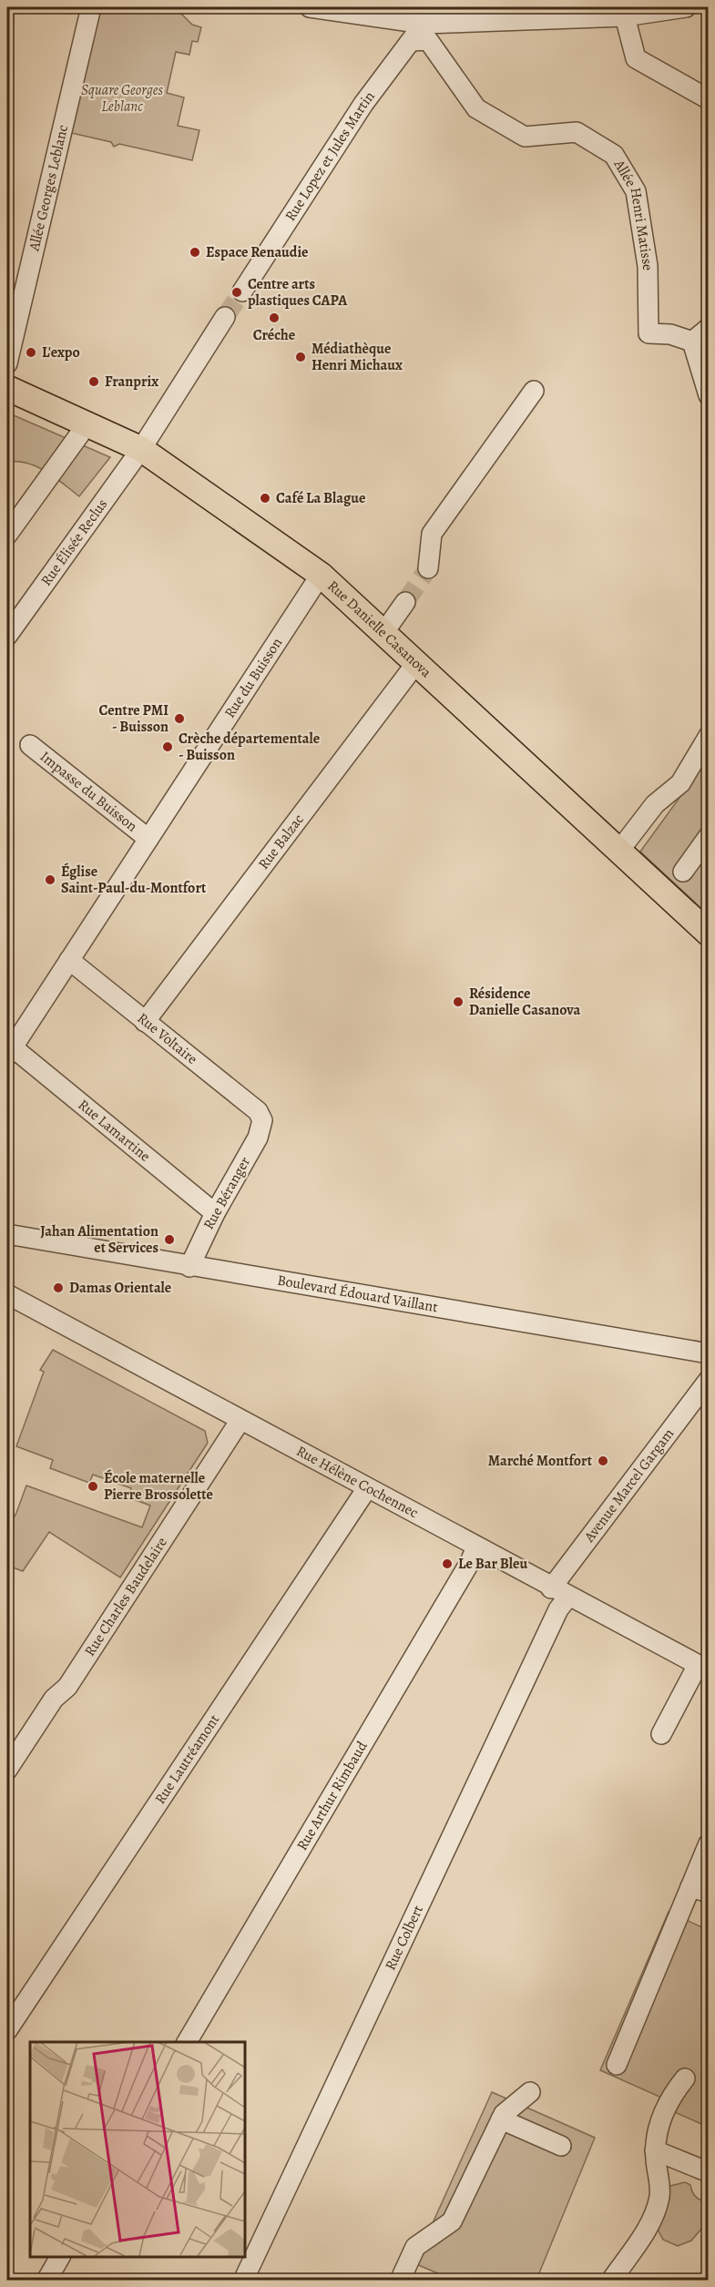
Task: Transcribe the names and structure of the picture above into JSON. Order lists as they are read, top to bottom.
{
  "streets": {
    "main road": ["Rue Danielle Casanova"],
    "street": [
      "Rue Lopez et Jules Martin",
      "Allée Georges Leblanc",
      "Allée Henri Matisse",
      "Rue Élisée Reclus",
      "Rue du Buisson",
      "Impasse du Buisson",
      "Rue Balzac",
      "Rue Voltaire",
      "Rue Lamartine",
      "Rue Béranger",
      "Boulevard Édouard Vaillant",
      "Rue Hélène Cochennec",
      "Avenue Marcel Gargam",
      "Rue Charles Baudelaire",
      "Rue Lautréamont",
      "Rue Arthur Rimbaud",
      "Rue Colbert"
    ]
  },
  "crossings": [
    ["Rue Lopez et Jules Martin", "Allée Henri Matisse"],
    ["Rue Élisée Reclus", "Rue Danielle Casanova"],
    ["Rue Danielle Casanova", "Rue du Buisson"],
    ["Rue Danielle Casanova", "Rue Balzac"],
    ["Rue du Buisson", "Impasse du Buisson"],
    ["Rue du Buisson", "Rue Voltaire"],
    ["Rue du Buisson", "Rue Lamartine"],
    ["Rue Balzac", "Rue Voltaire"],
    ["Rue Voltaire", "Rue Béranger"],
    ["Rue Lamartine", "Rue Béranger"],
    ["Rue Béranger", "Boulevard Édouard Vaillant"],
    ["Rue Hélène Cochennec", "Avenue Marcel Gargam"],
    ["Rue Hélène Cochennec", "Rue Charles Baudelaire"],
    ["Rue Hélène Cochennec", "Rue Lautréamont"],
    ["Rue Hélène Cochennec", "Rue Arthur Rimbaud"],
    ["Rue Hélène Cochennec", "Rue Colbert"],
    ["Avenue Marcel Gargam", "Rue Colbert"]
  ],
  "parks": ["Square Georges Leblanc"],
  "places": [
    "Espace Renaudie",
    "Centre arts plastiques CAPA",
    "Créche",
    "L'expo",
    "Médiathèque Henri Michaux",
    "Franprix",
    "Café La Blague",
    "Centre PMI - Buisson",
    "Crèche départementale - Buisson",
    "Église Saint-Paul-du-Montfort",
    "Résidence Danielle Casanova",
    "Jahan Alimentation et Services",
    "Damas Orientale",
    "Marché Montfort",
    "École maternelle Pierre Brossolette",
    "Le Bar Bleu"
  ]
}
